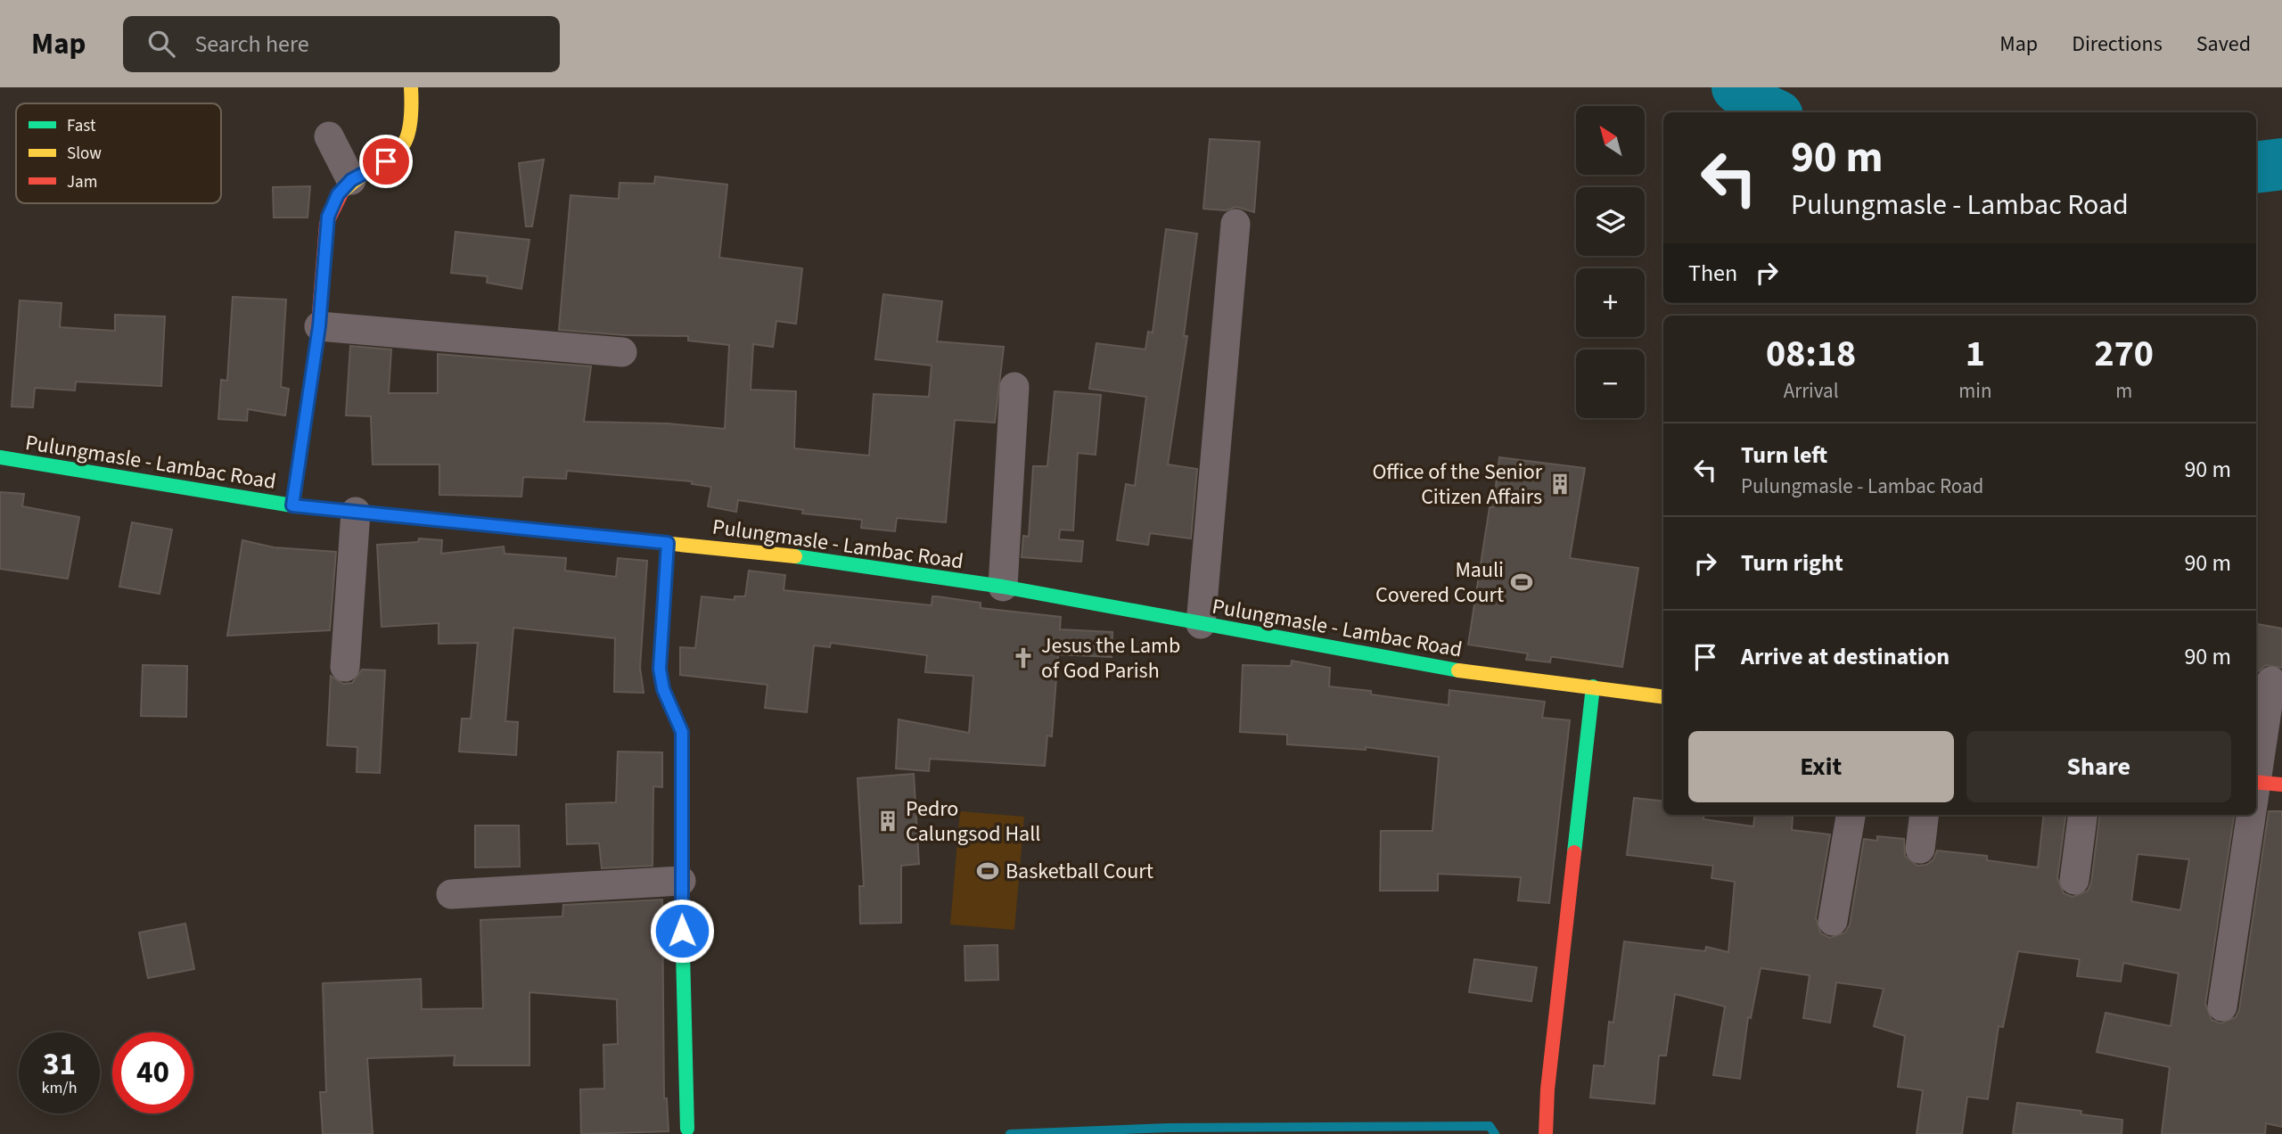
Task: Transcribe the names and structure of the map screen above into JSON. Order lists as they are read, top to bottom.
{
  "streets": {
    "street": ["Pulungmasle - Lambac Road"]
  },
  "places": {
    "building": ["Office of the Senior Citizen Affairs", "Pedro Calungsod Hall"],
    "sports": ["Mauli Covered Court", "Basketball Court"],
    "church": ["Jesus the Lamb of God Parish"]
  },
  "legend": ["Fast", "Slow", "Jam"],
  "north": "top left",
  "page": {
    "header": "Map",
    "search": "Search here",
    "nav": ["Map", "Directions", "Saved"],
    "map_buttons": ["+", "−"],
    "turn": ["90 m", "Pulungmasle - Lambac Road"],
    "then": "Then",
    "eta": [
      "08:18",
      "Arrival",
      "1",
      "min",
      "270",
      "m"
    ],
    "list": [
      {
        "name": "Turn left",
        "note": "Pulungmasle - Lambac Road",
        "value": "90 m"
      },
      {
        "name": "Turn right",
        "value": "90 m"
      },
      {
        "name": "Arrive at destination",
        "value": "90 m"
      }
    ],
    "buttons": ["Exit", "Share"],
    "speed": "31 km/h",
    "limit": "40"
  }
}
